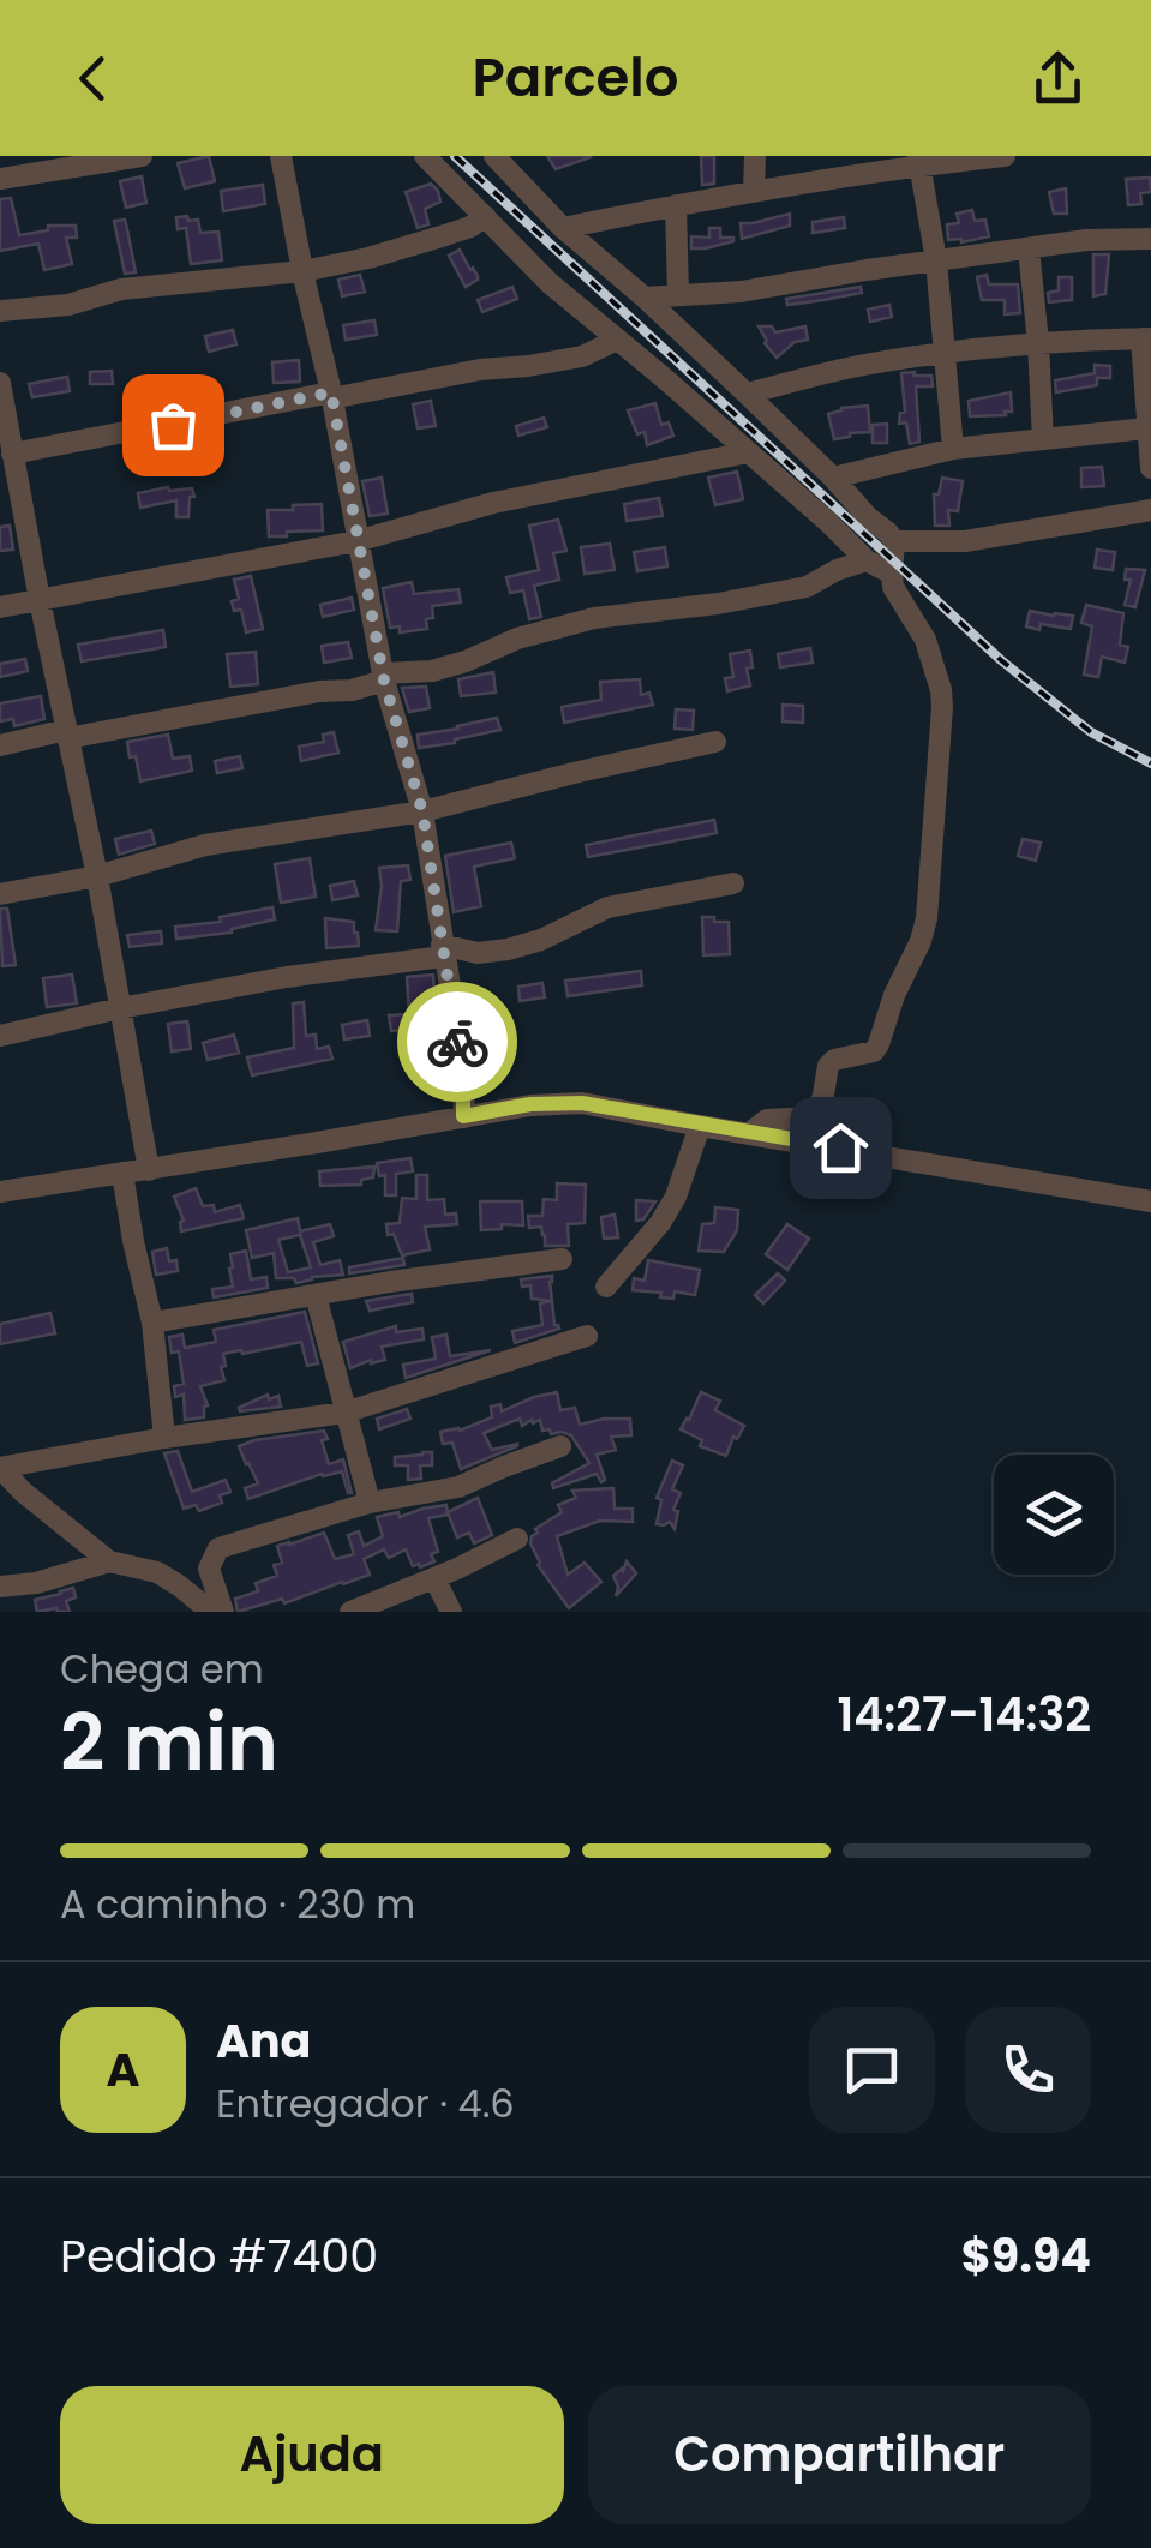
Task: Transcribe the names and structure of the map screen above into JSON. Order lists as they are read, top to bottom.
{
  "page": {
    "header": "Parcelo",
    "heading": ["2 min", "Chega em", "14:27–14:32"],
    "panel": [
      "Ana",
      "Entregador · 4.6",
      "Pedido #7400",
      "$9.94"
    ],
    "bar": "A caminho · 230 m",
    "round": "A",
    "buttons": ["Ajuda", "Compartilhar"]
  }
}
